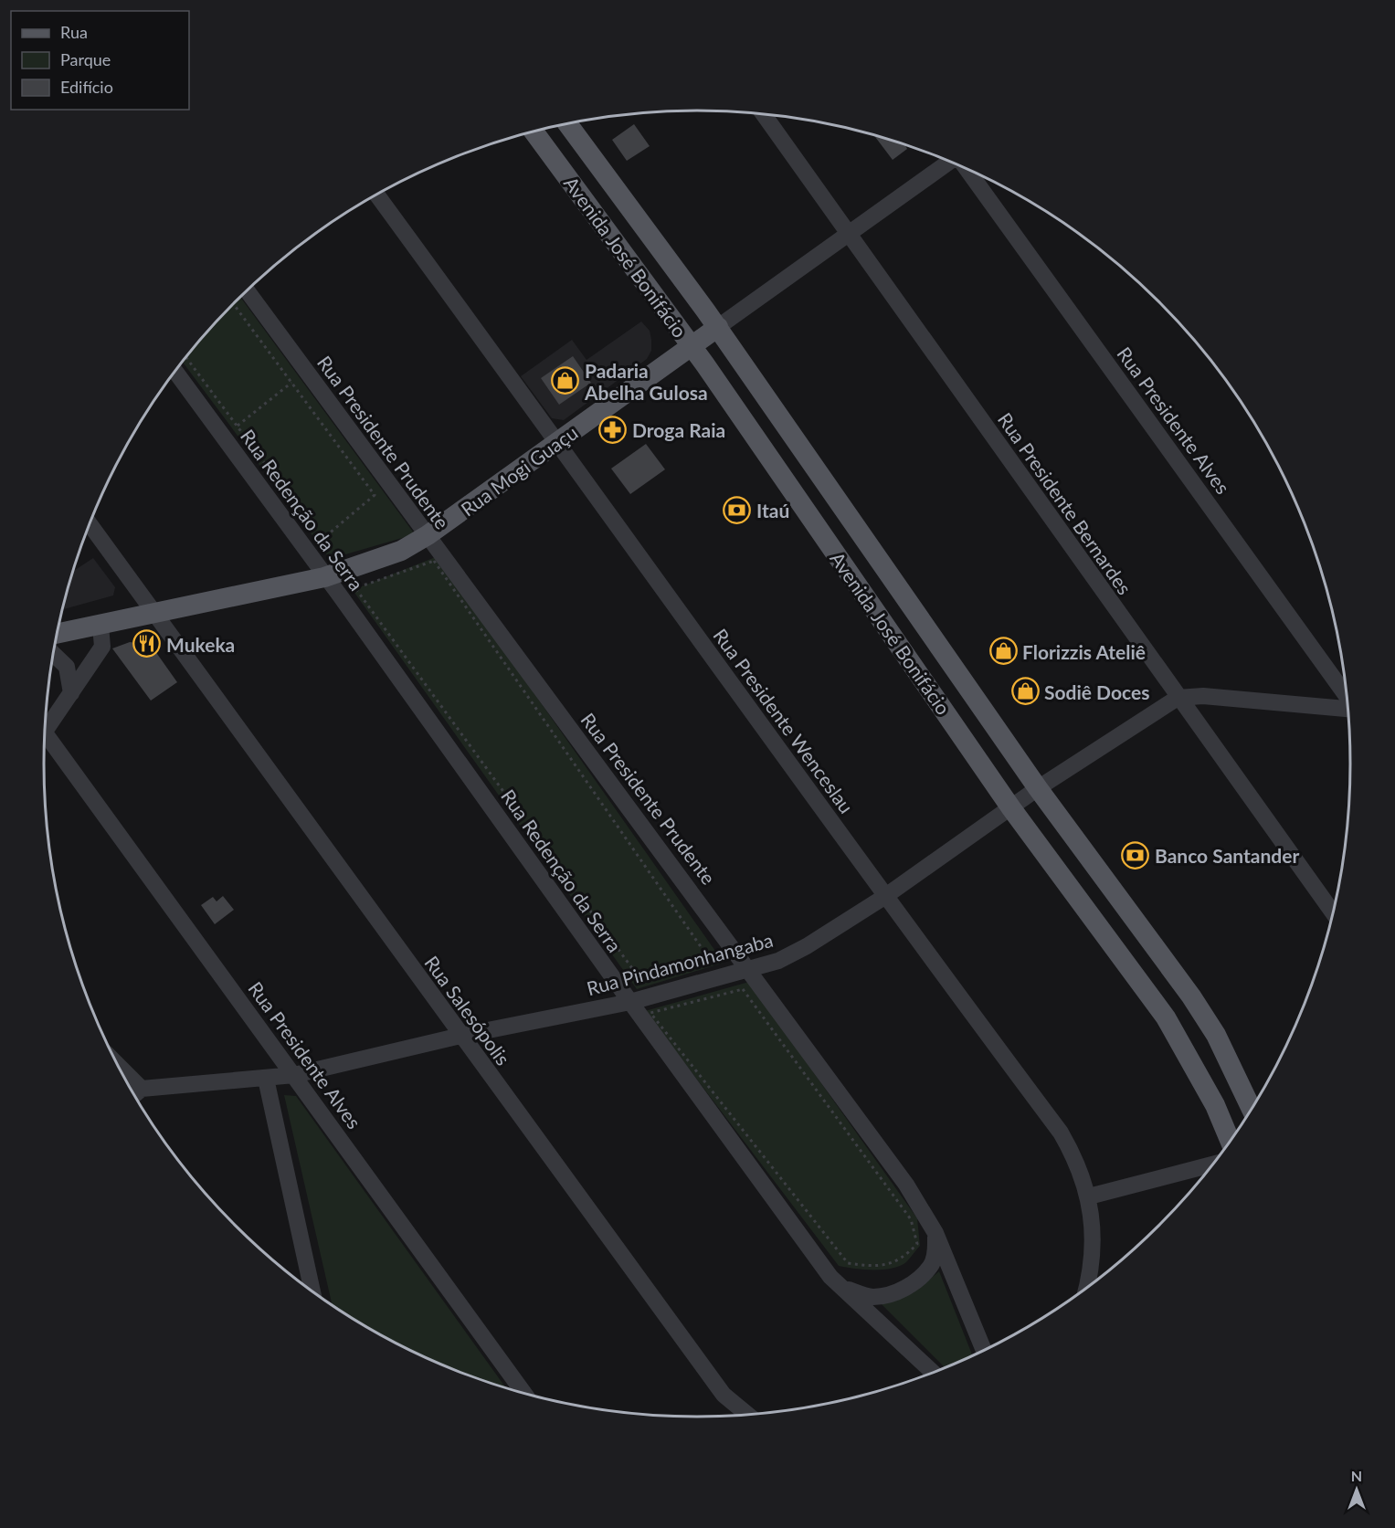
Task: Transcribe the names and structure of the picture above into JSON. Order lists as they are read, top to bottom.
{
  "streets": {
    "main road": ["Avenida José Bonifácio", "Rua Mogi Guaçu"],
    "street": [
      "Rua Presidente Alves",
      "Rua Presidente Prudente",
      "Rua Presidente Bernardes",
      "Rua Redenção da Serra",
      "Rua Presidente Wenceslau",
      "Rua Pindamonhangaba",
      "Rua Salesópolis"
    ]
  },
  "crossings": [
    ["Avenida José Bonifácio", "Rua Mogi Guaçu"],
    ["Avenida José Bonifácio", "Rua Pindamonhangaba"],
    ["Rua Presidente Alves", "Rua Pindamonhangaba"],
    ["Rua Presidente Prudente", "Rua Mogi Guaçu"],
    ["Rua Presidente Prudente", "Rua Pindamonhangaba"],
    ["Rua Mogi Guaçu", "Rua Presidente Bernardes"],
    ["Rua Mogi Guaçu", "Rua Redenção da Serra"],
    ["Rua Mogi Guaçu", "Rua Presidente Wenceslau"],
    ["Rua Mogi Guaçu", "Rua Salesópolis"],
    ["Rua Presidente Bernardes", "Rua Pindamonhangaba"],
    ["Rua Redenção da Serra", "Rua Pindamonhangaba"],
    ["Rua Presidente Wenceslau", "Rua Pindamonhangaba"],
    ["Rua Pindamonhangaba", "Rua Salesópolis"]
  ],
  "places": {
    "shop": ["Padaria Abelha Gulosa", "Florizzis Ateliê", "Sodiê Doces"],
    "pharmacy": ["Droga Raia"],
    "bank": ["Itaú", "Banco Santander"],
    "restaurant": ["Mukeka"]
  },
  "legend": ["Rua", "Parque", "Edifício"],
  "north": "top"
}
